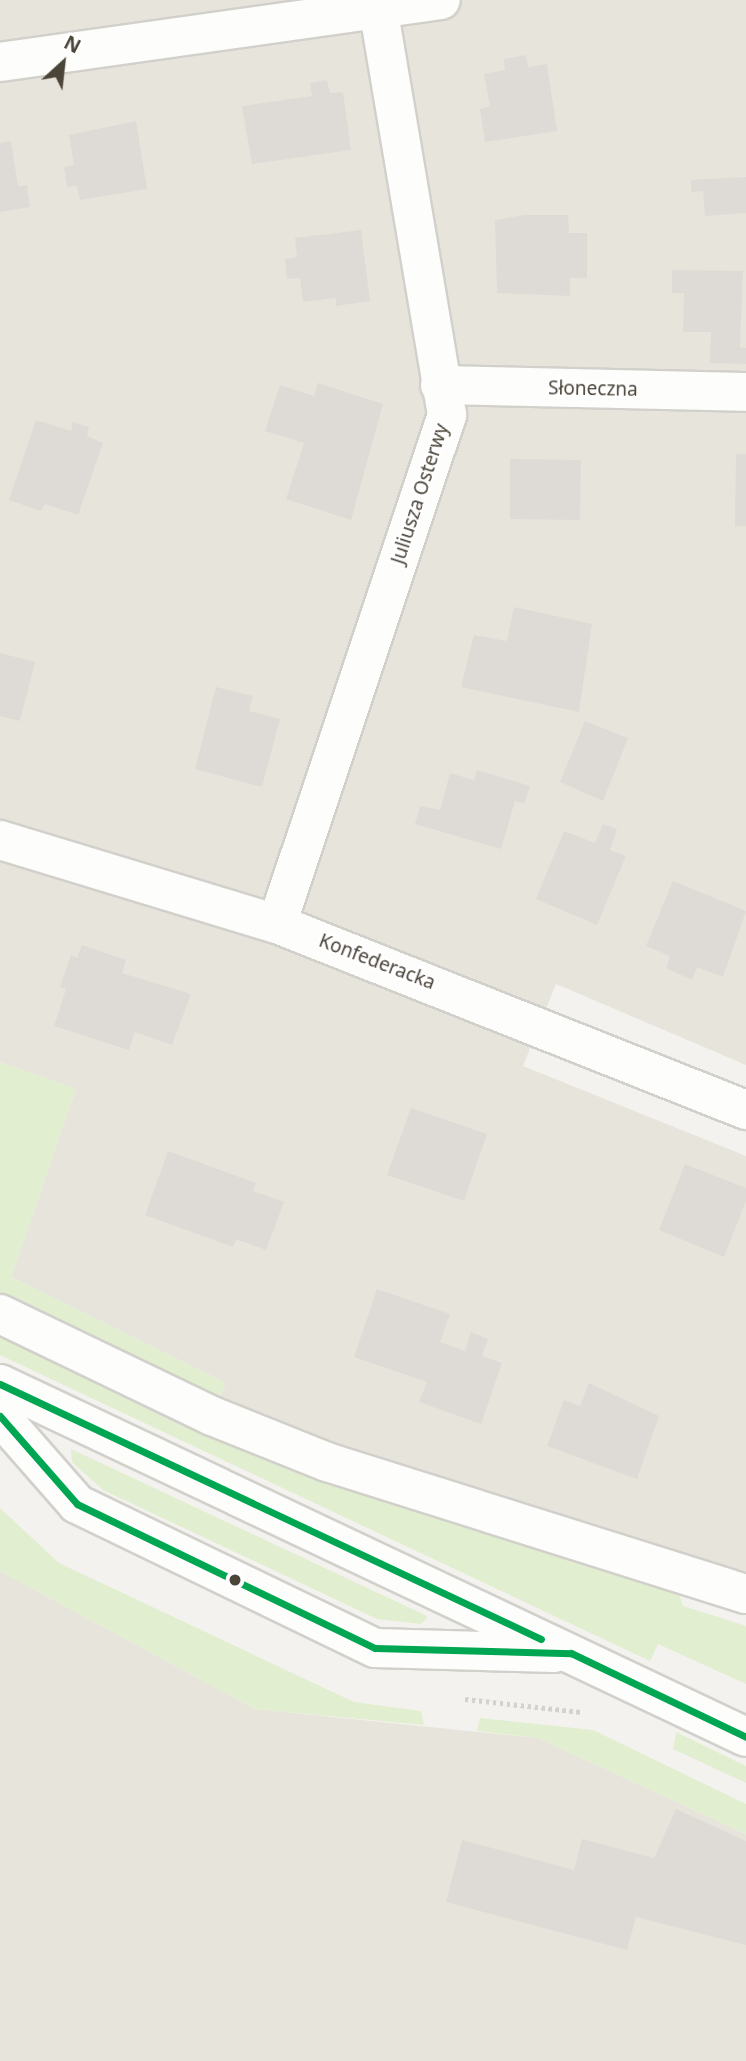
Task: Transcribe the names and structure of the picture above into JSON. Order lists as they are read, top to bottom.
{
  "streets": {
    "street": ["Słoneczna", "Juliusza Osterwy", "Konfederacka"]
  },
  "crossings": [
    ["Słoneczna", "Juliusza Osterwy"],
    ["Juliusza Osterwy", "Konfederacka"]
  ],
  "north": "top right"
}
